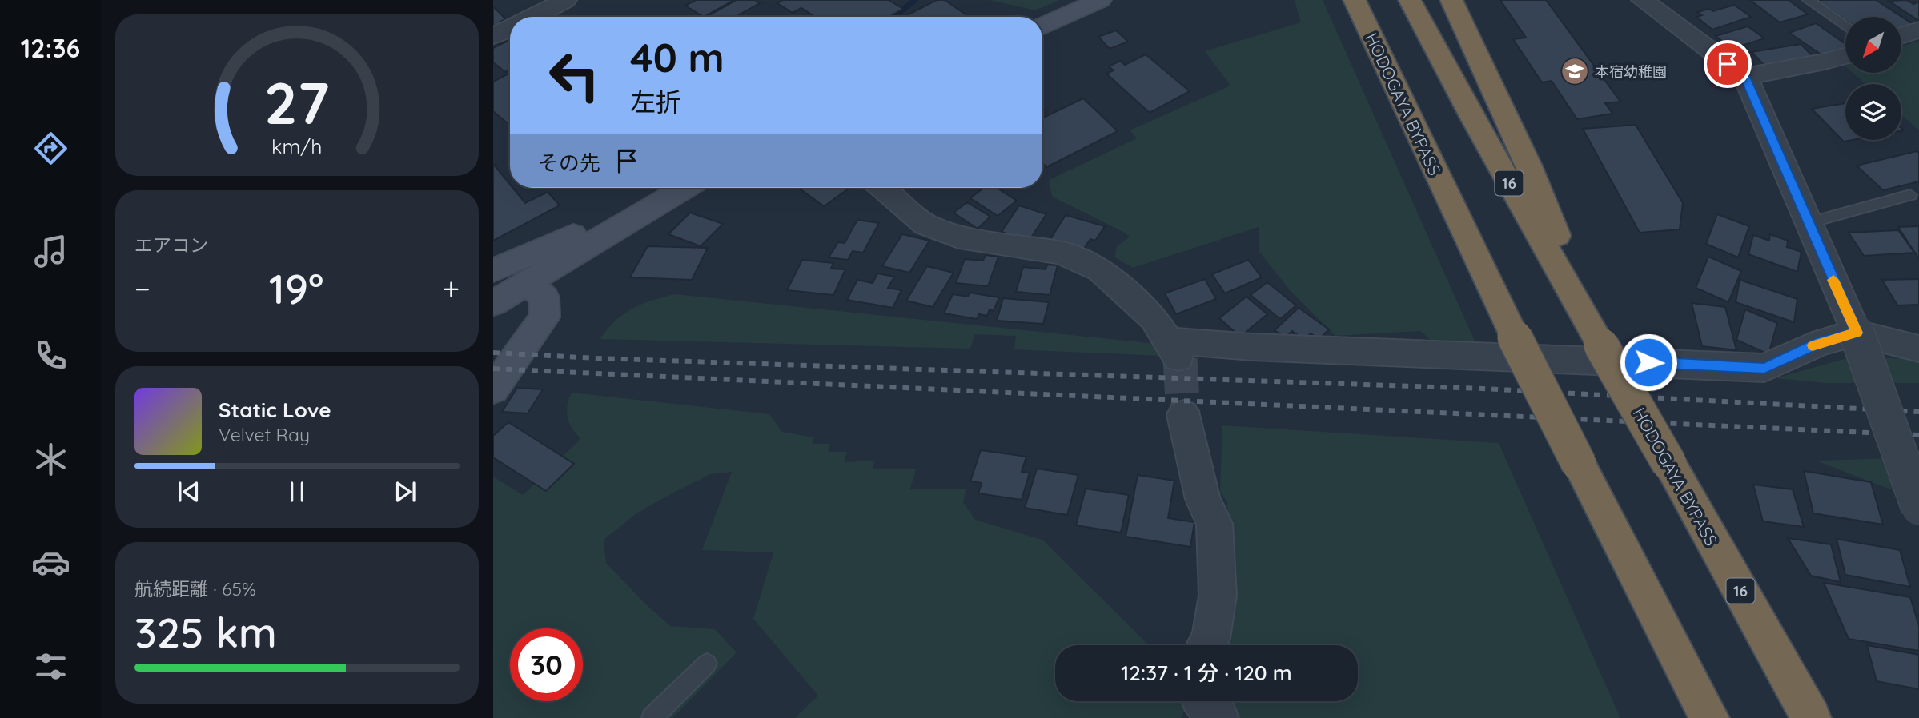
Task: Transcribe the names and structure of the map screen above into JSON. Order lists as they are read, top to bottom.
{
  "streets": {
    "highway": ["HODOGAYA BYPASS", "16"]
  },
  "places": {
    "school or university": ["本宿幼稚園"]
  },
  "north": "bottom left",
  "page": {
    "tabs": "12:36",
    "turn": ["40 m", "左折"],
    "then": "その先",
    "tile": [
      "エアコン",
      ["航続距離 · 65%", "325 km"]
    ],
    "heat": ["−", "19°", "+"],
    "song": ["Static Love", "Velvet Ray"],
    "limit": "30",
    "trip": "12:37 · 1 分 · 120 m",
    "gauge": ["27", "km/h"]
  }
}
